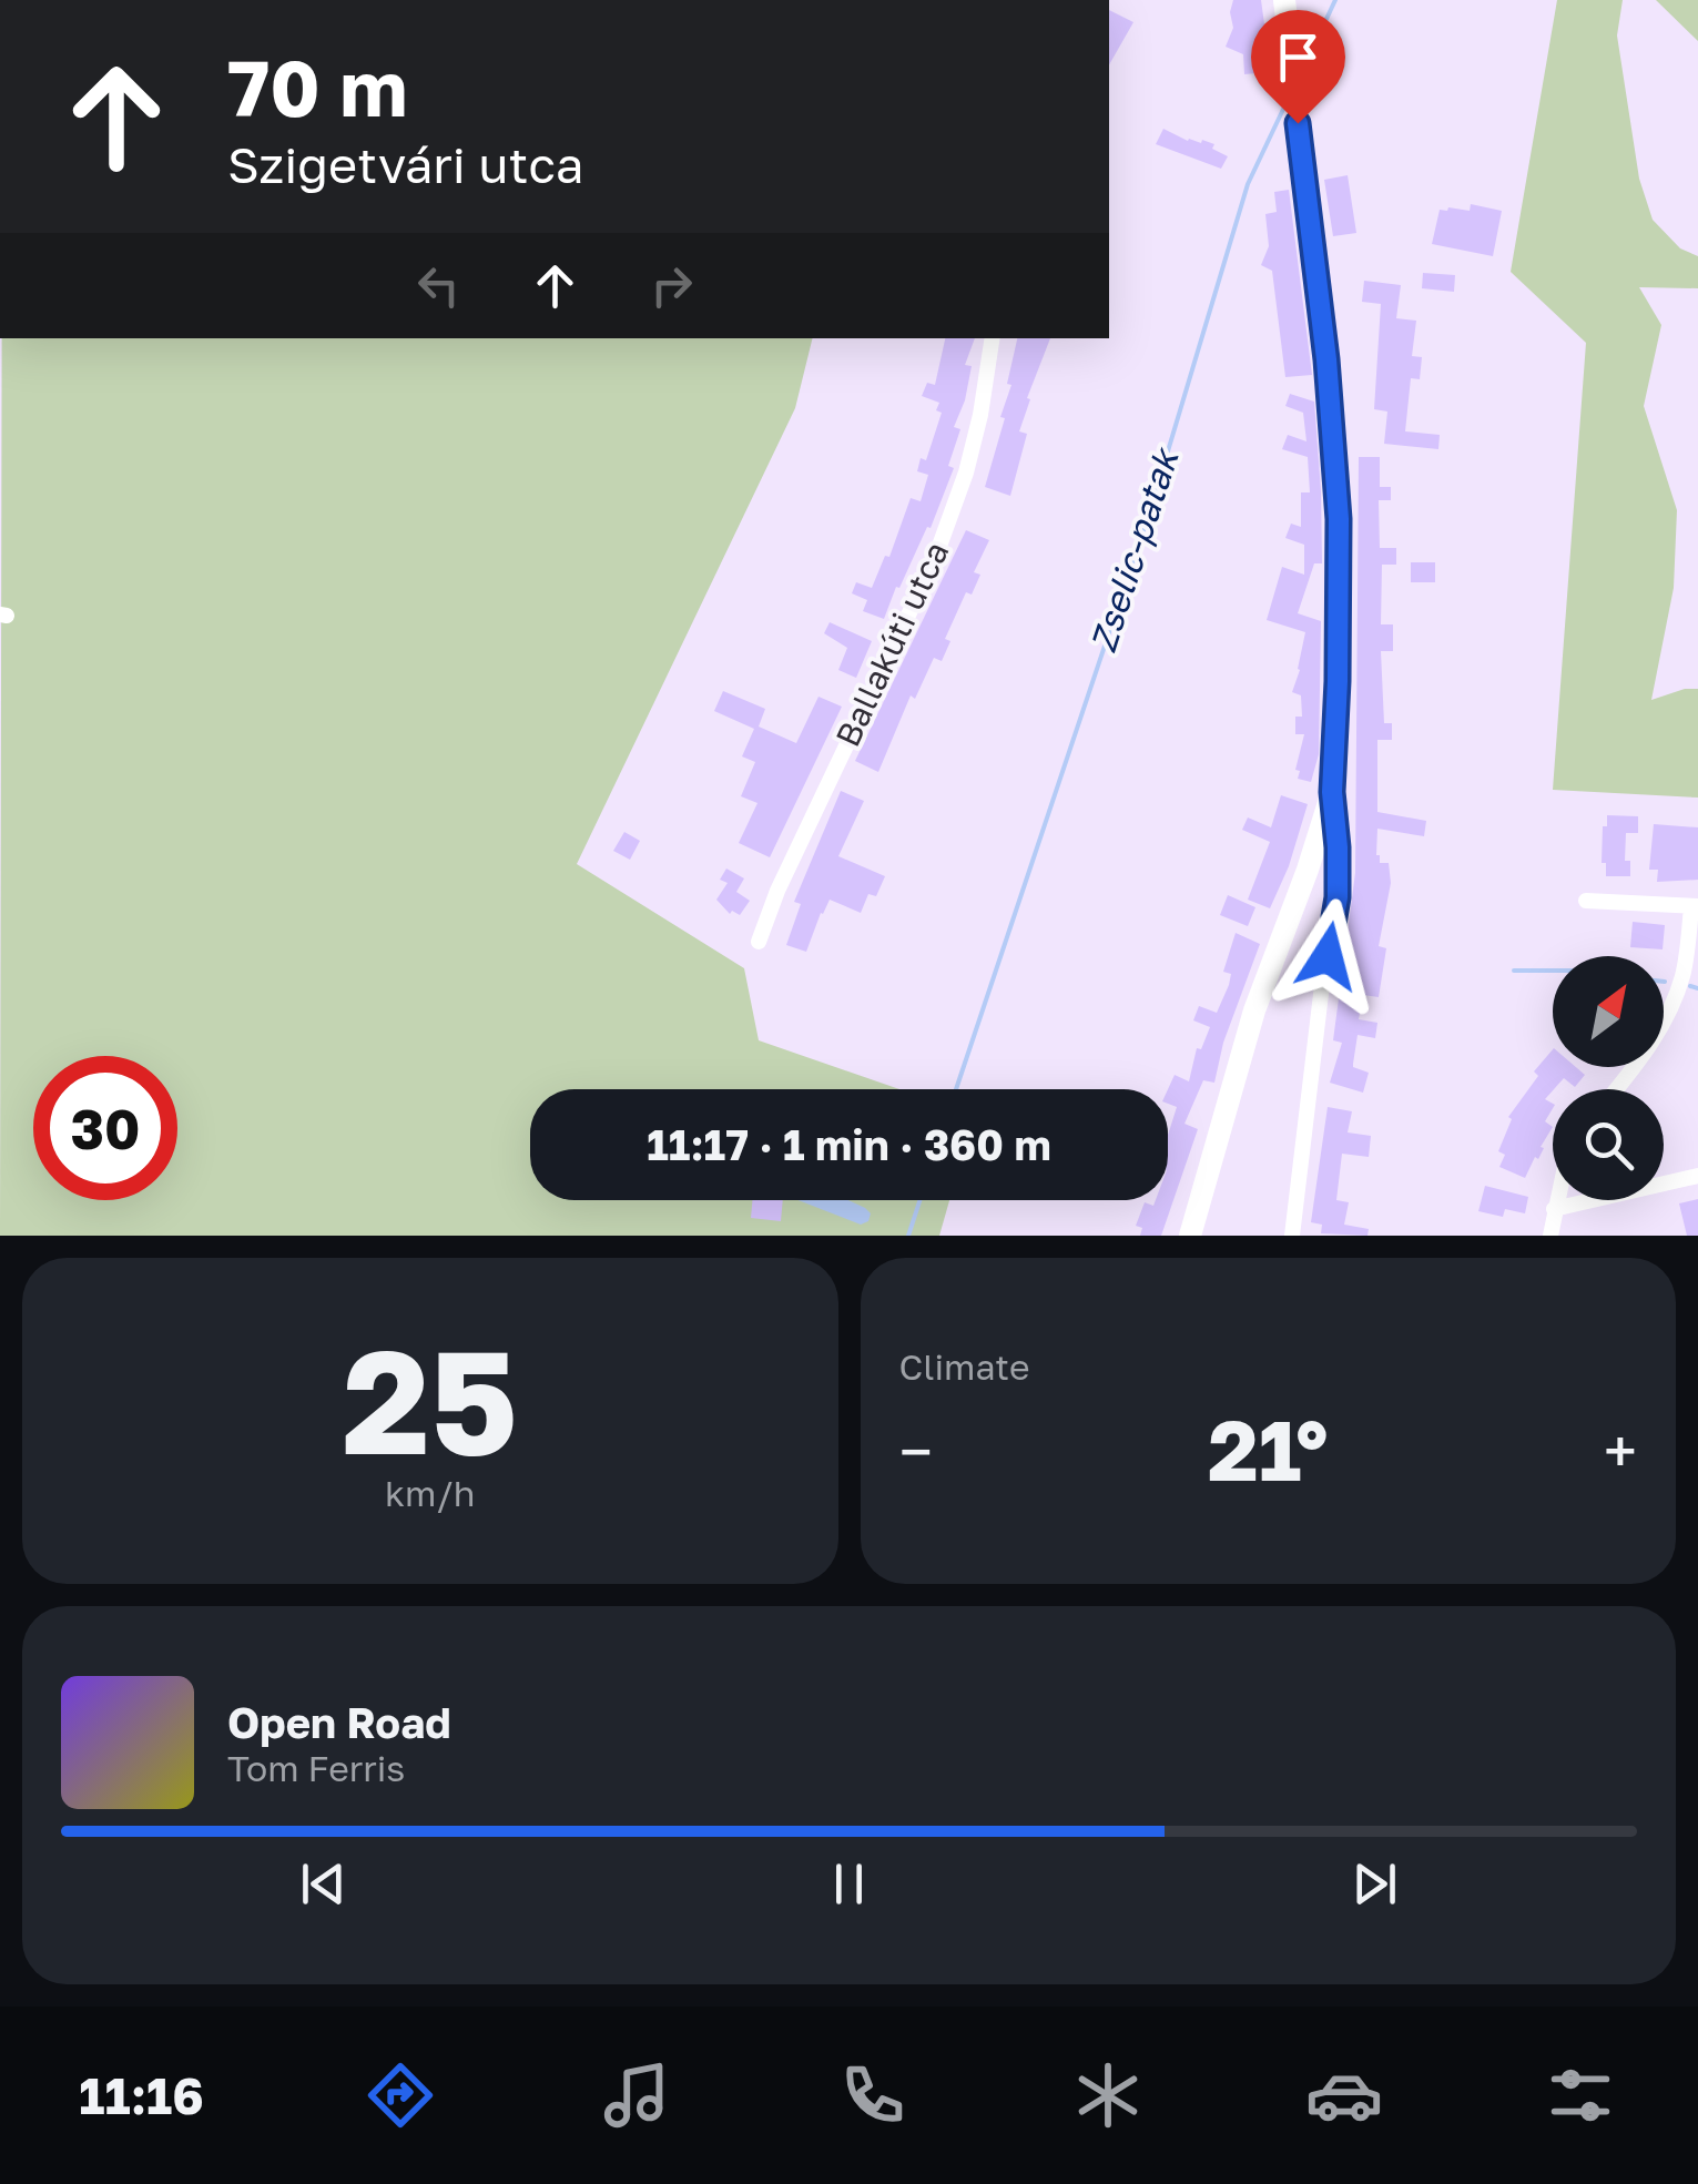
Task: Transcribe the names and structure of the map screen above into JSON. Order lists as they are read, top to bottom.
{
  "streets": {
    "street": ["Ballakúti utca"]
  },
  "water": ["Zselic-patak"],
  "north": "top right",
  "page": {
    "turn": ["70 m", "Szigetvári utca"],
    "limit": "30",
    "trip": "11:17 · 1 min · 360 m",
    "tile": [
      ["25", "km/h"],
      "Climate"
    ],
    "heat": ["−", "21°", "+"],
    "song": ["Open Road", "Tom Ferris"],
    "tabs": "11:16"
  }
}
